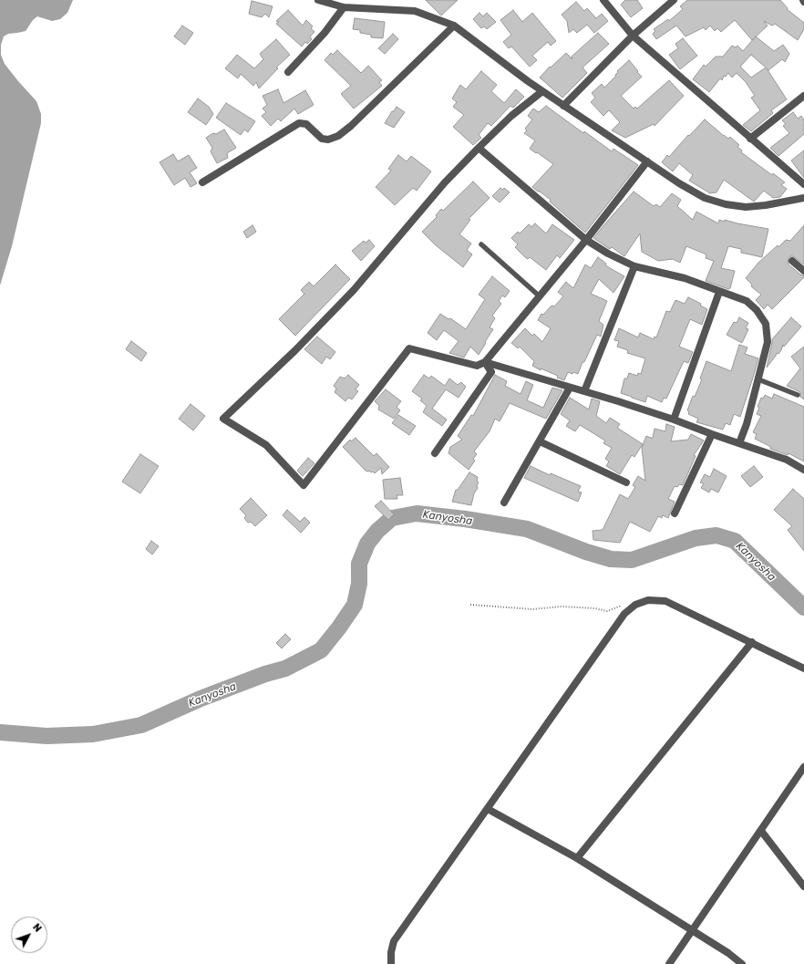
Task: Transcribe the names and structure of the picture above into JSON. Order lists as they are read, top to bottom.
{
  "water": ["Kanyosha"],
  "north": "top right"
}
